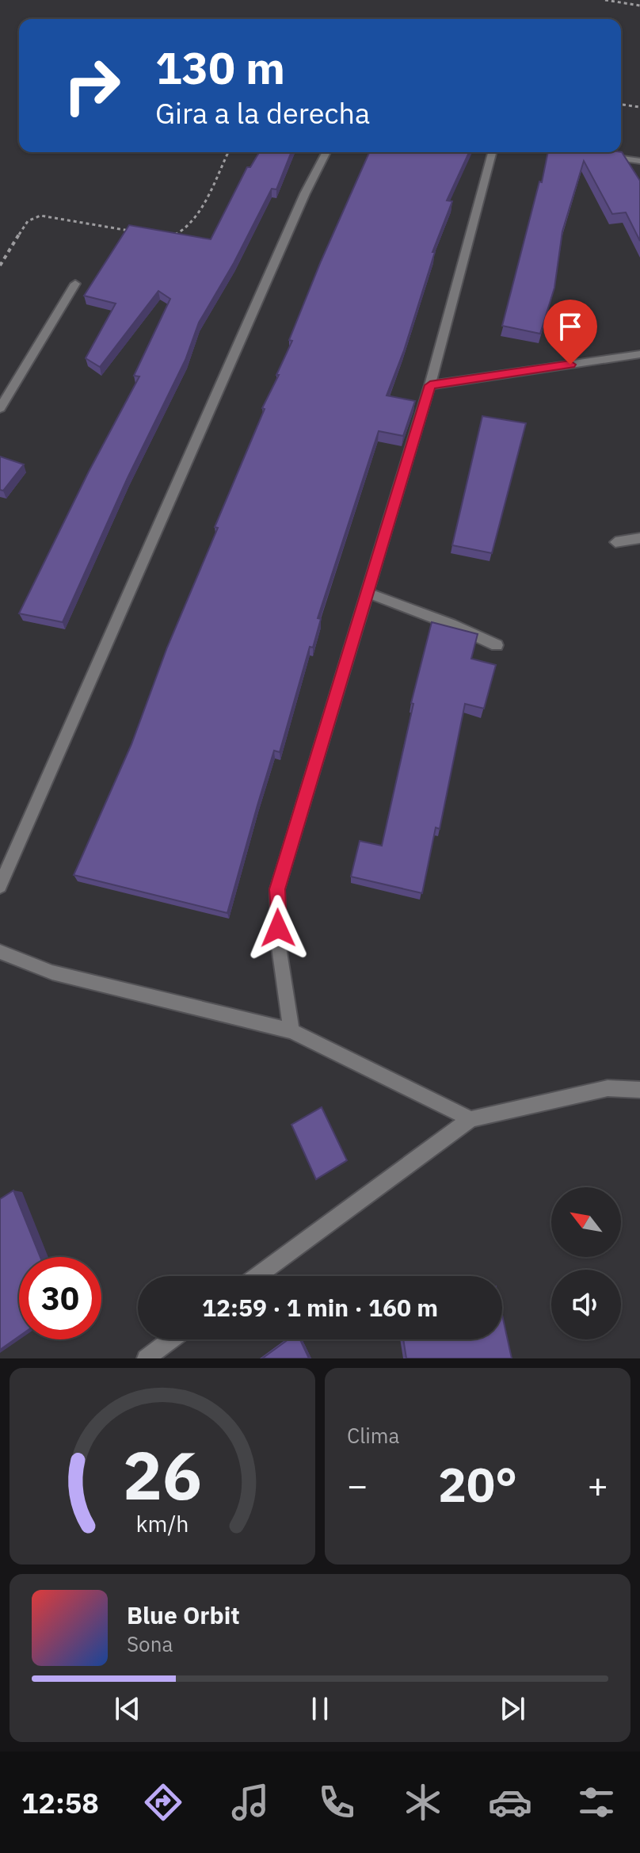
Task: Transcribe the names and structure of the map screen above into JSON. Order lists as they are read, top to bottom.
{
  "north": "top left",
  "page": {
    "turn": ["130 m", "Gira a la derecha"],
    "limit": "30",
    "trip": "12:59 · 1 min · 160 m",
    "tile": "Clima",
    "heat": ["−", "20°", "+"],
    "song": ["Blue Orbit", "Sona"],
    "tabs": "12:58",
    "gauge": ["26", "km/h"]
  }
}
